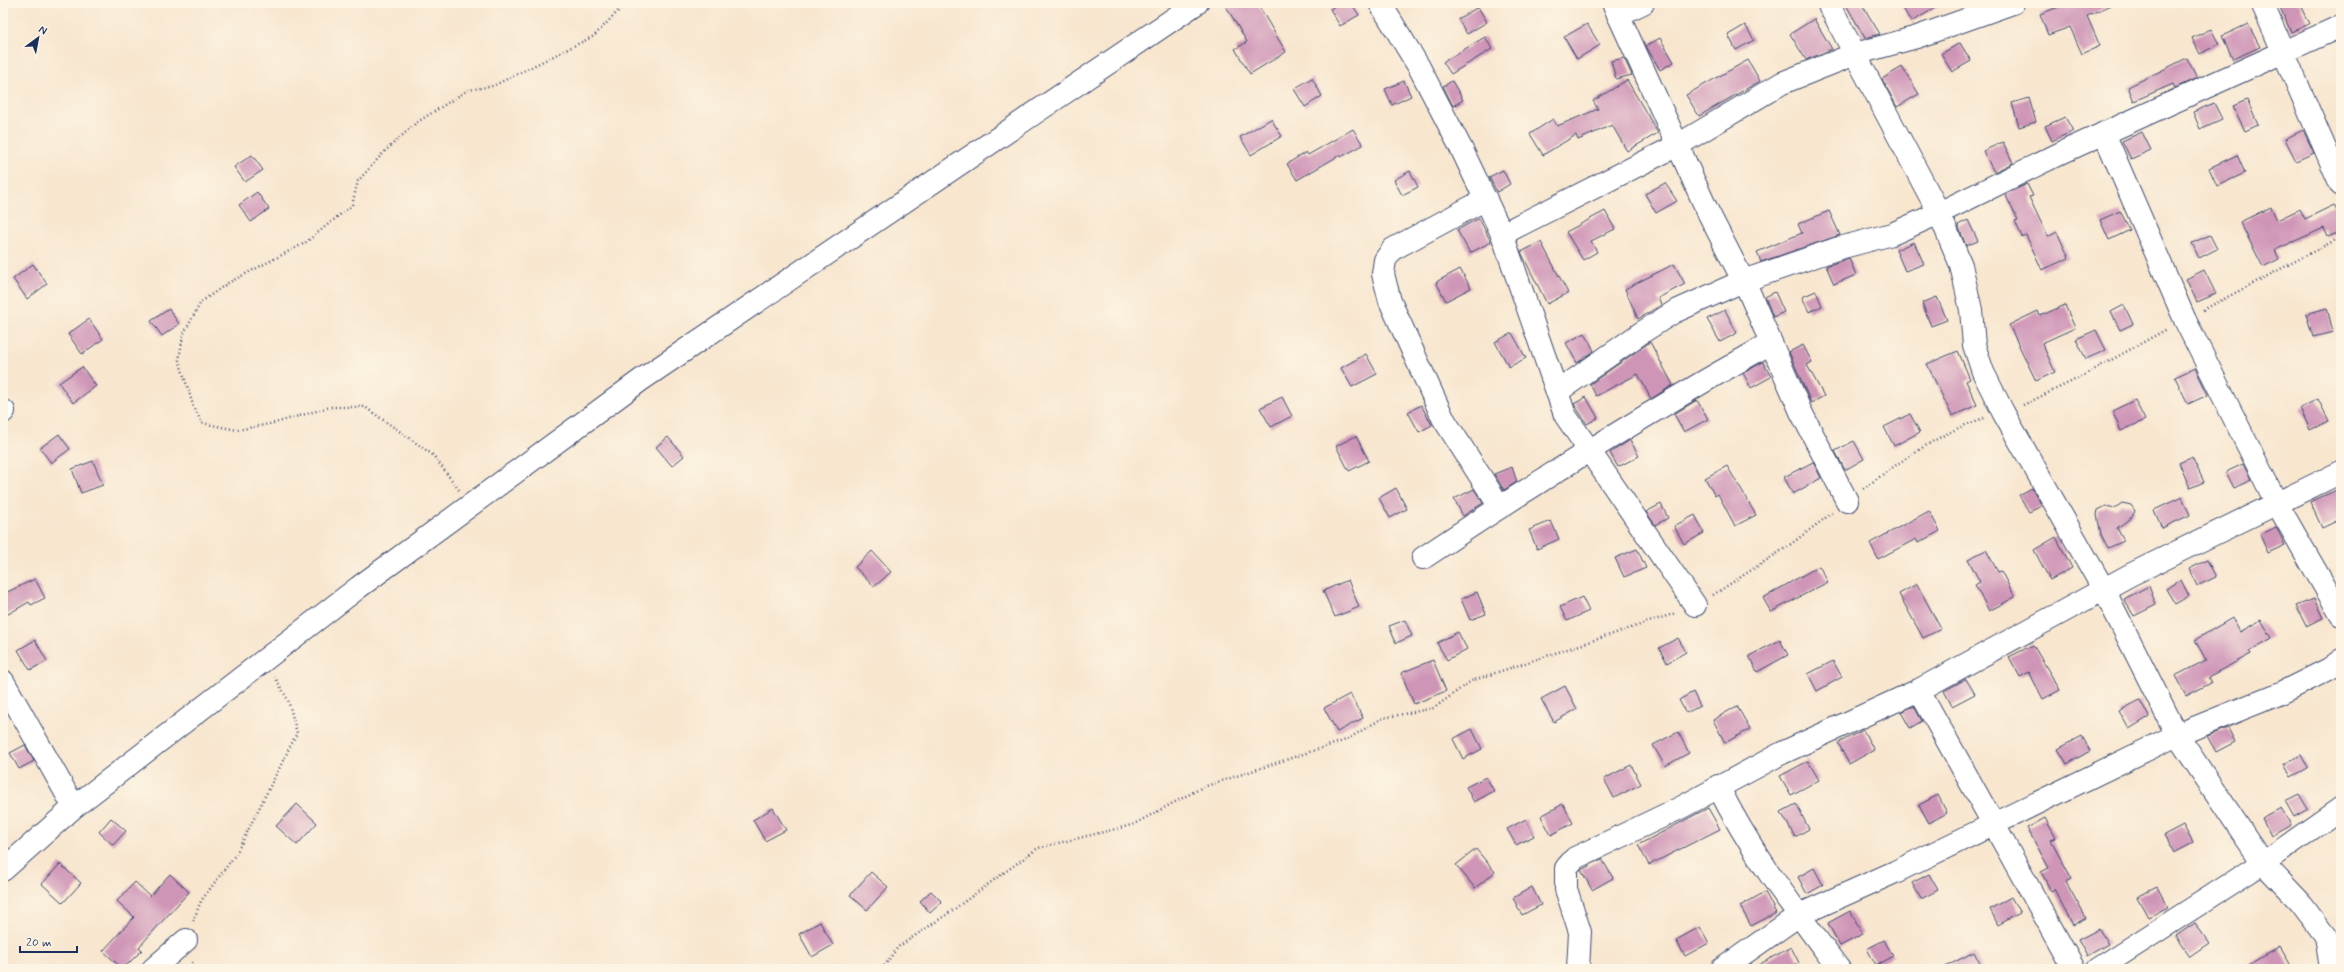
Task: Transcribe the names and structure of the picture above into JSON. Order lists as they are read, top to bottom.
{
  "scale_bar": "20 m",
  "north": "top right"
}
